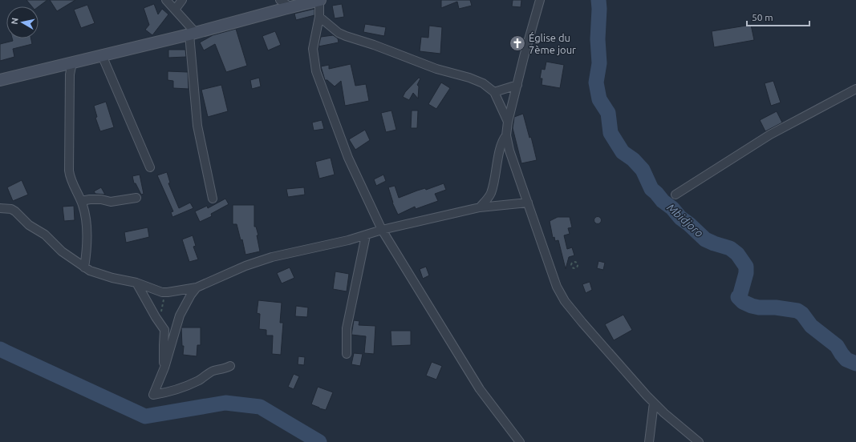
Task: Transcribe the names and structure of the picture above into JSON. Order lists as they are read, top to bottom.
{
  "water": ["Mbidjoro"],
  "places": {
    "church": ["Église du 7ème jour"]
  },
  "scale_bar": "50 m",
  "north": "left"
}
